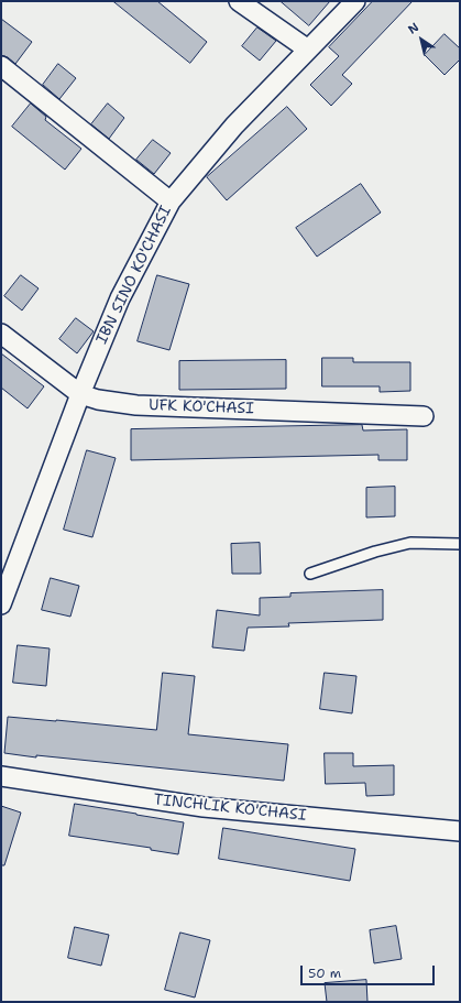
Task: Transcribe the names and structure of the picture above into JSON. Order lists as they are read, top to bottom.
{
  "streets": {
    "street": ["IBN SINO KO'CHASI", "UFK KO'CHASI", "TINCHLIK KO'CHASI"]
  },
  "crossings": [
    ["IBN SINO KO'CHASI", "UFK KO'CHASI"]
  ],
  "scale_bar": "50 m",
  "north": "top left"
}
